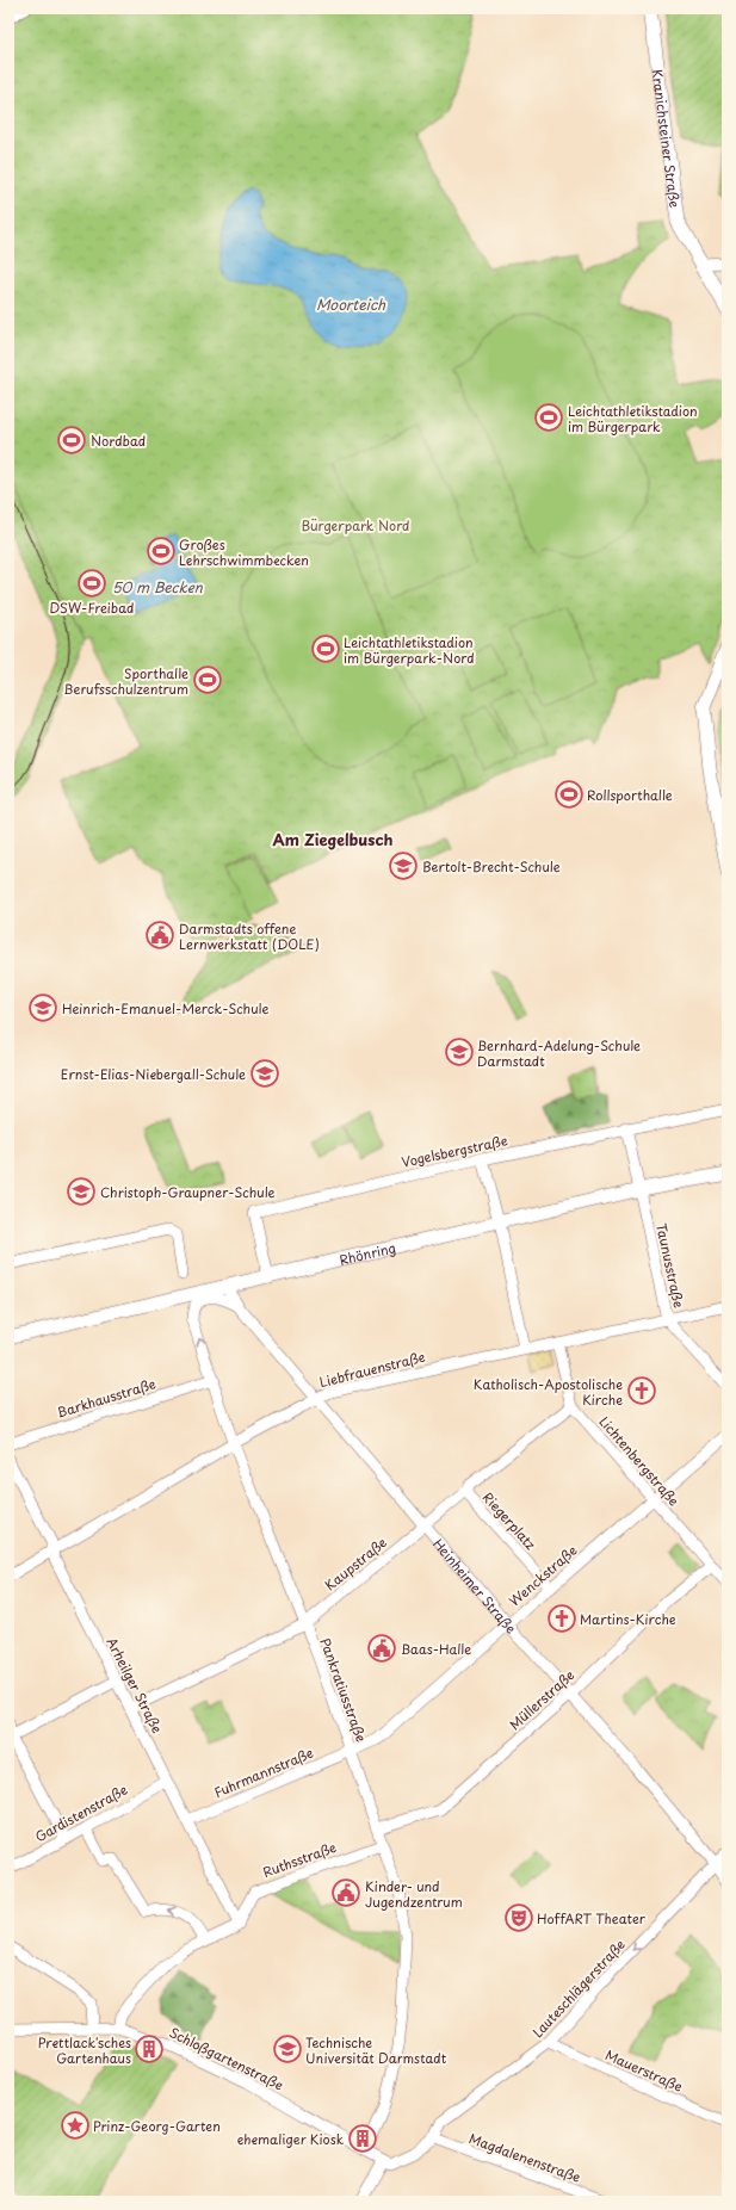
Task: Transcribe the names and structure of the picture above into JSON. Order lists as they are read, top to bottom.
{
  "streets": {
    "main road": ["Kranichsteiner Straße", "Rhönring", "Heinheimer Straße"],
    "street": [
      "Vogelsbergstraße",
      "Taunusstraße",
      "Liebfrauenstraße",
      "Barkhausstraße",
      "Lichtenbergstraße",
      "Riegerplatz",
      "Kaupstraße",
      "Wenckstraße",
      "Arheilger Straße",
      "Pankratiusstraße",
      "Müllerstraße",
      "Fuhrmannstraße",
      "Gardistenstraße",
      "Ruthsstraße",
      "Lauteschlägerstraße",
      "Schloßgartenstraße",
      "Mauerstraße",
      "Magdalenenstraße"
    ]
  },
  "crossings": [
    ["Vogelsbergstraße", "Rhönring"],
    ["Vogelsbergstraße", "Taunusstraße"],
    ["Rhönring", "Taunusstraße"],
    ["Rhönring", "Heinheimer Straße"],
    ["Taunusstraße", "Liebfrauenstraße"],
    ["Liebfrauenstraße", "Lichtenbergstraße"],
    ["Liebfrauenstraße", "Heinheimer Straße"],
    ["Liebfrauenstraße", "Arheilger Straße"],
    ["Liebfrauenstraße", "Pankratiusstraße"],
    ["Barkhausstraße", "Pankratiusstraße"],
    ["Lichtenbergstraße", "Kaupstraße"],
    ["Lichtenbergstraße", "Wenckstraße"],
    ["Lichtenbergstraße", "Müllerstraße"],
    ["Riegerplatz", "Kaupstraße"],
    ["Riegerplatz", "Wenckstraße"],
    ["Kaupstraße", "Heinheimer Straße"],
    ["Kaupstraße", "Arheilger Straße"],
    ["Kaupstraße", "Pankratiusstraße"],
    ["Wenckstraße", "Heinheimer Straße"],
    ["Wenckstraße", "Pankratiusstraße"],
    ["Wenckstraße", "Fuhrmannstraße"],
    ["Heinheimer Straße", "Müllerstraße"],
    ["Heinheimer Straße", "Lauteschlägerstraße"],
    ["Arheilger Straße", "Fuhrmannstraße"],
    ["Arheilger Straße", "Gardistenstraße"],
    ["Arheilger Straße", "Ruthsstraße"],
    ["Pankratiusstraße", "Müllerstraße"],
    ["Pankratiusstraße", "Fuhrmannstraße"],
    ["Pankratiusstraße", "Ruthsstraße"],
    ["Pankratiusstraße", "Schloßgartenstraße"],
    ["Lauteschlägerstraße", "Mauerstraße"],
    ["Lauteschlägerstraße", "Magdalenenstraße"]
  ],
  "one_way": ["Lauteschlägerstraße"],
  "districts": ["Am Ziegelbusch"],
  "water": ["Moorteich", "50 m Becken"],
  "parks": ["Bürgerpark Nord"],
  "places": {
    "sports": [
      "Leichtathletikstadion im Bürgerpark",
      "Nordbad",
      "Großes Lehrschwimmbecken",
      "DSW-Freibad",
      "Leichtathletikstadion im Bürgerpark-Nord",
      "Sporthalle Berufsschulzentrum",
      "Rollsporthalle"
    ],
    "school or university": [
      "Bertolt-Brecht-Schule",
      "Heinrich-Emanuel-Merck-Schule",
      "Bernhard-Adelung-Schule Darmstadt",
      "Ernst-Elias-Niebergall-Schule",
      "Christoph-Graupner-Schule",
      "Technische Universität Darmstadt"
    ],
    "public building": ["Darmstadts offene Lernwerkstatt (DOLE)", "Baas-Halle", "Kinder- und Jugendzentrum"],
    "church": ["Katholisch-Apostolische Kirche", "Martins-Kirche"],
    "theatre": ["HoffART Theater"],
    "building": ["Prettlack'sches Gartenhaus", "ehemaliger Kiosk"],
    "place": ["Prinz-Georg-Garten"]
  }
}
